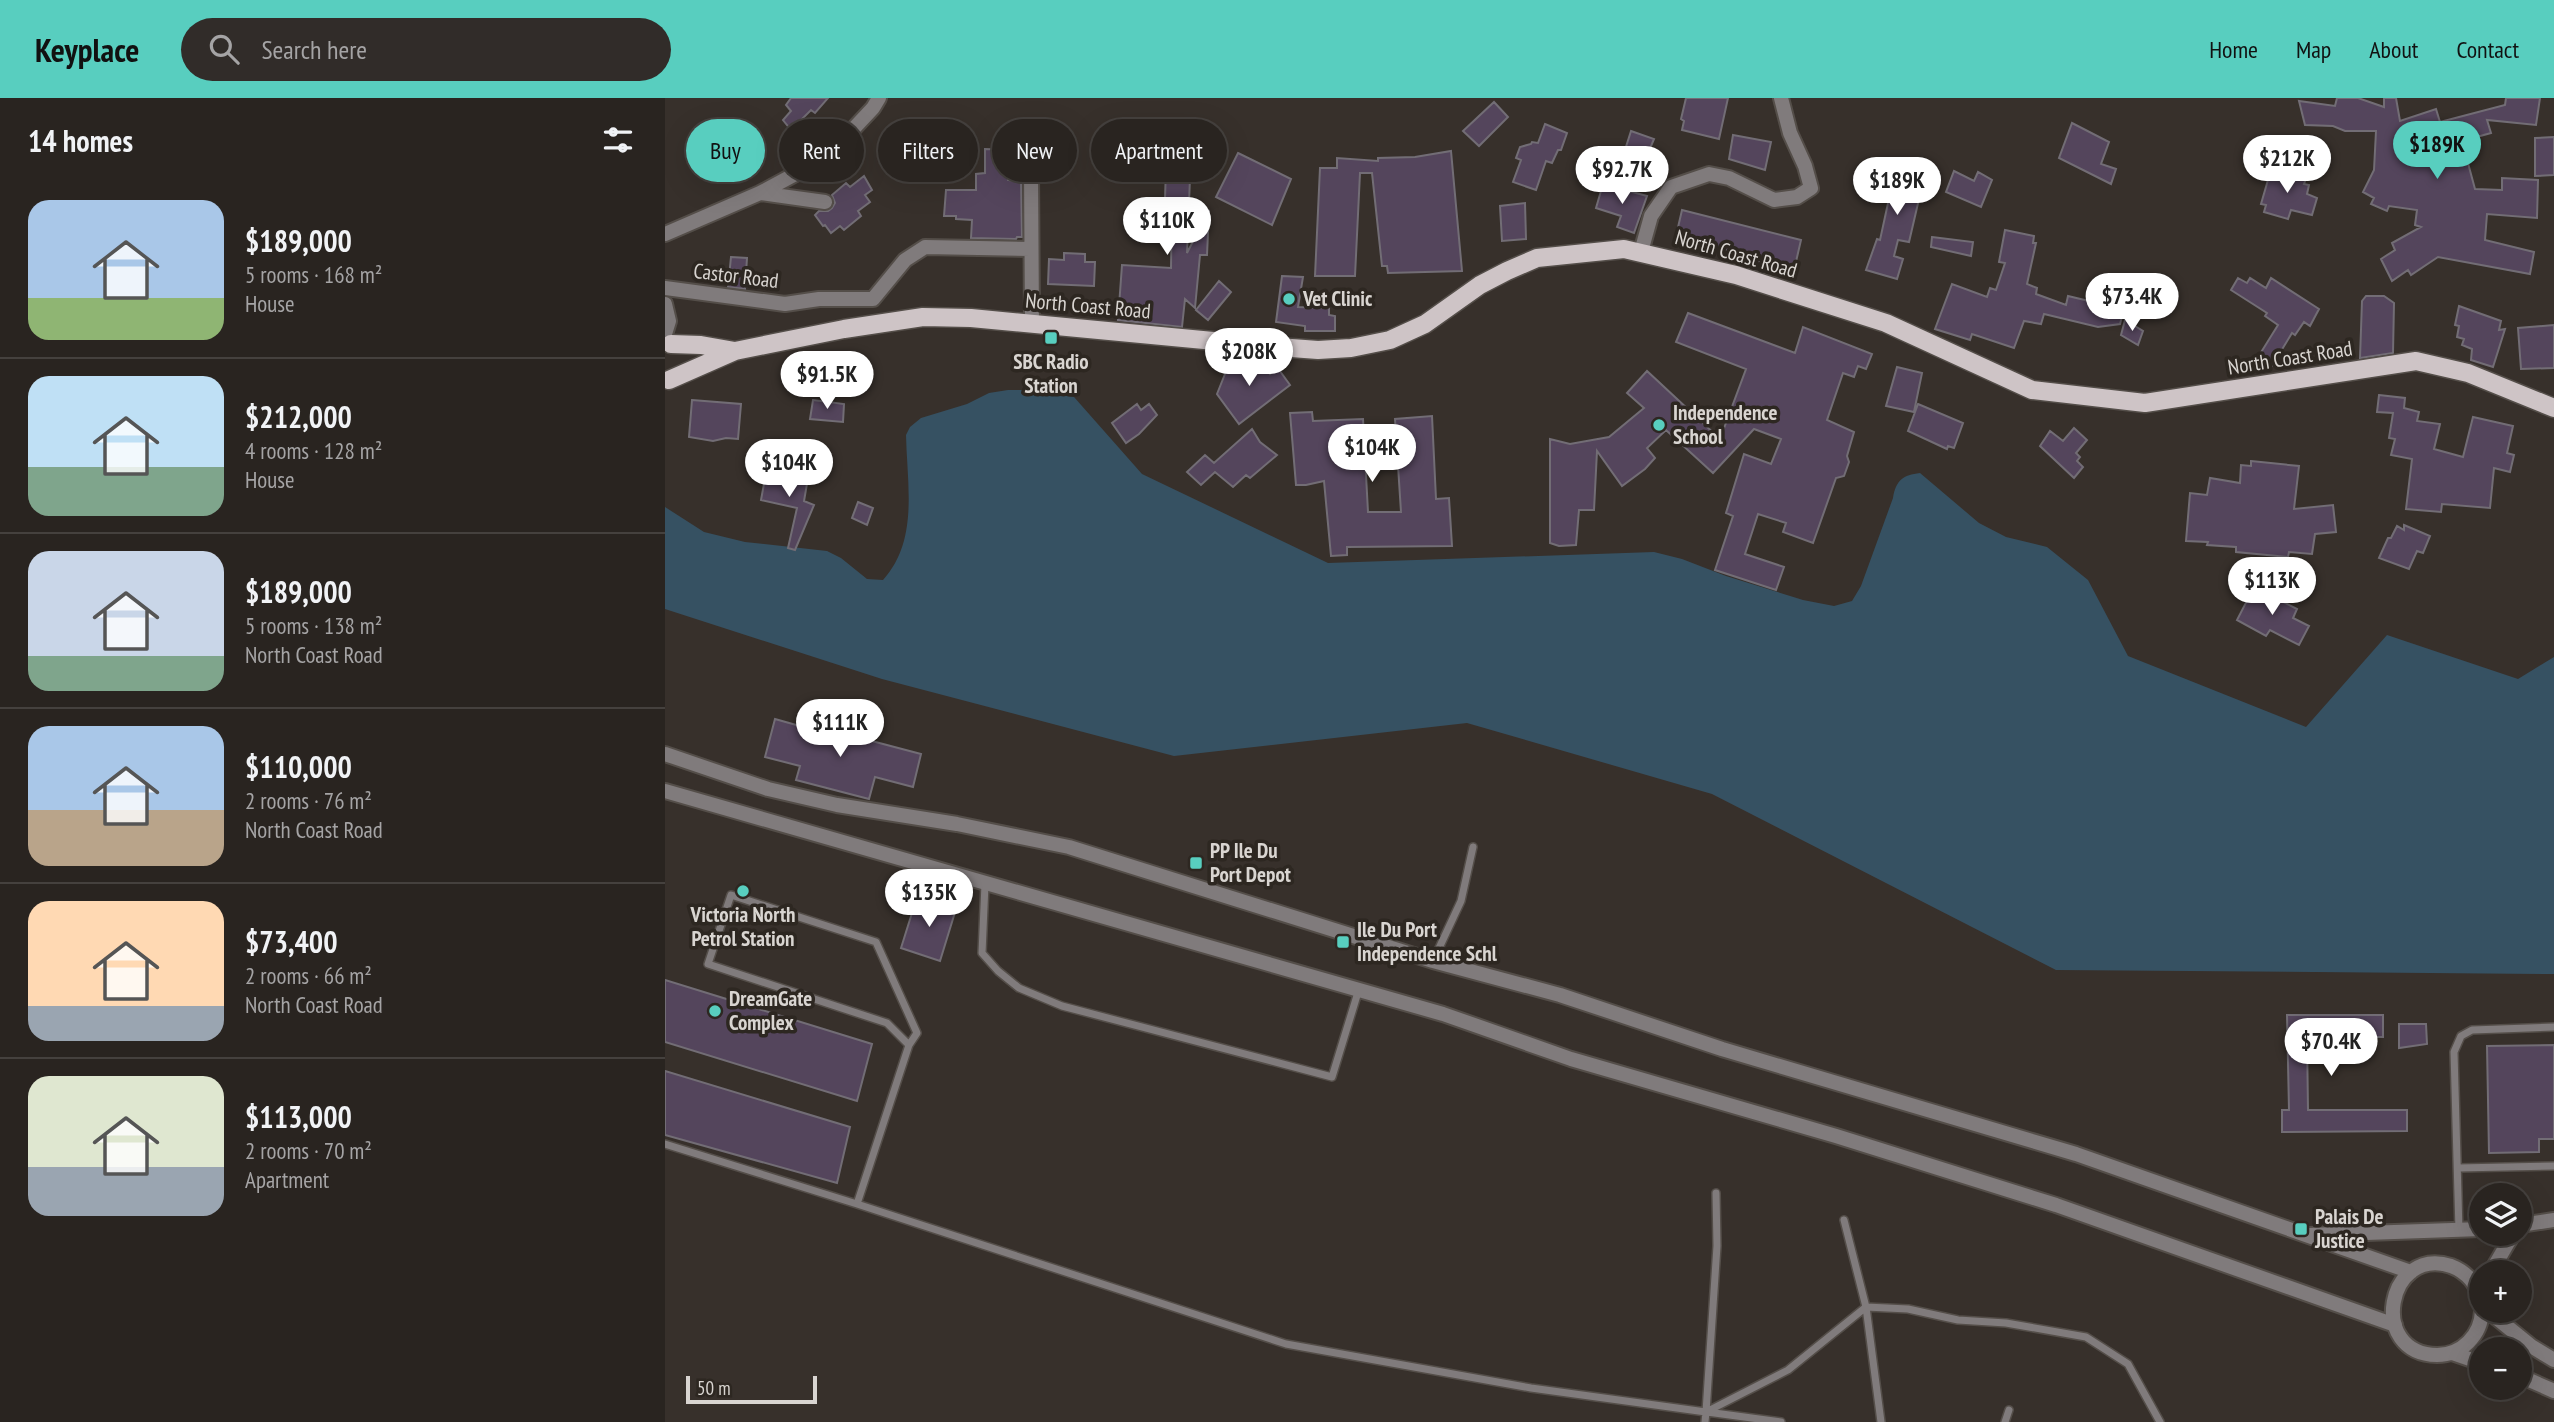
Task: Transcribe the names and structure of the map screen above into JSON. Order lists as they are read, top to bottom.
{
  "streets": {
    "main road": ["North Coast Road"],
    "street": ["Castor Road"]
  },
  "places": {
    "other": [
      "Vet Clinic",
      "Independence School",
      "Victoria North Petrol Station",
      "DreamGate Complex"
    ],
    "transit": [
      "SBC Radio Station",
      "PP Ile Du Port Depot",
      "Ile Du Port Independence Schl",
      "Palais De Justice"
    ]
  },
  "scale_bar": "50 m",
  "page": {
    "header": "Keyplace",
    "search": "Search here",
    "nav": [
      "Home",
      "Map",
      "About",
      "Contact"
    ],
    "heading": "14 homes",
    "chip": [
      "Buy",
      "Rent",
      "Filters",
      "New",
      "Apartment"
    ],
    "price": [
      "$189K",
      "$212K",
      "$92.7K",
      "$189K",
      "$110K",
      "$73.4K",
      "$208K",
      "$91.5K",
      "$104K",
      "$104K",
      "$113K",
      "$111K",
      "$135K",
      "$70.4K"
    ],
    "list": [
      {
        "name": "$189,000",
        "note": "5 rooms · 168 m² · House"
      },
      {
        "name": "$212,000",
        "note": "4 rooms · 128 m² · House"
      },
      {
        "name": "$189,000",
        "note": "5 rooms · 138 m² · North Coast Road"
      },
      {
        "name": "$110,000",
        "note": "2 rooms · 76 m² · North Coast Road"
      },
      {
        "name": "$73,400",
        "note": "2 rooms · 66 m² · North Coast Road"
      },
      {
        "name": "$113,000",
        "note": "2 rooms · 70 m² · Apartment"
      }
    ],
    "map_buttons": ["+", "−"],
    "scale": "50 m"
  }
}
